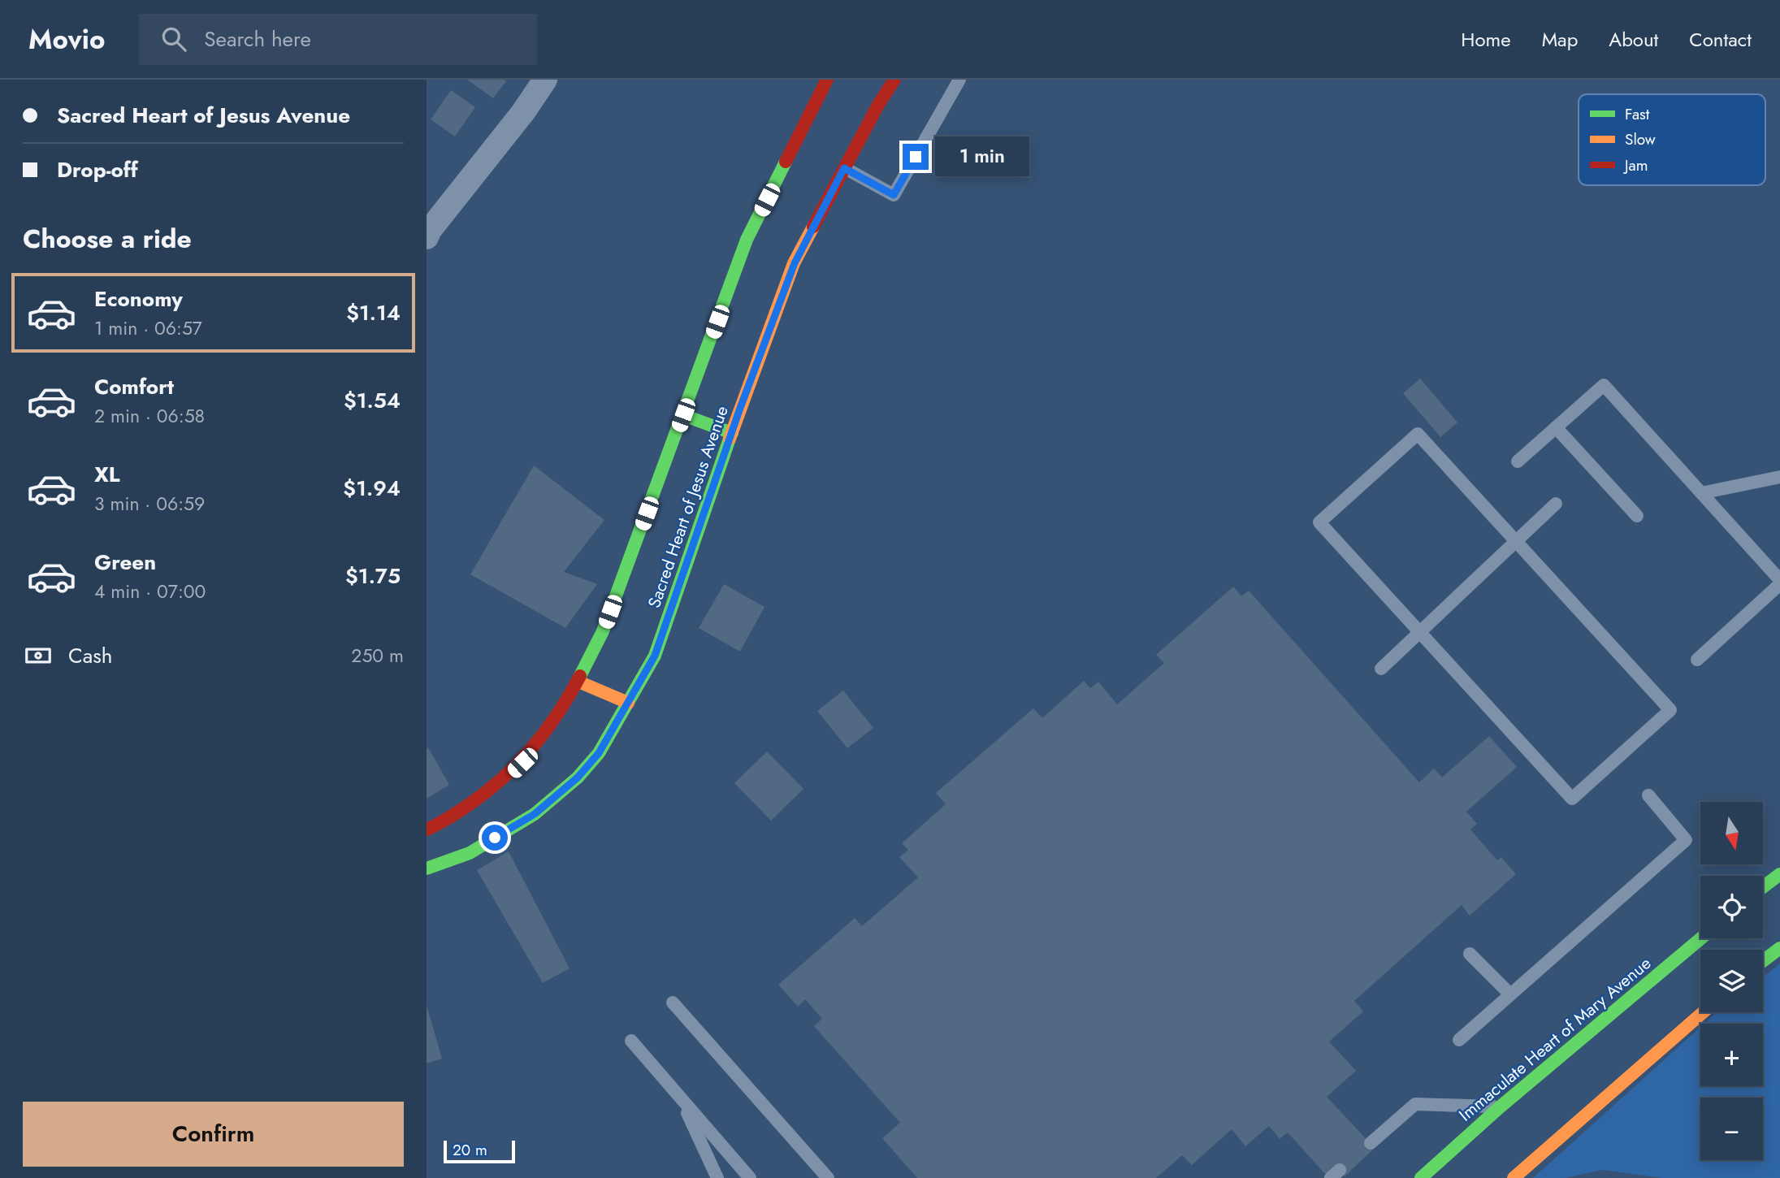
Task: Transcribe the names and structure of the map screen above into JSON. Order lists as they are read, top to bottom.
{
  "streets": {
    "main road": ["Sacred Heart of Jesus Avenue", "Immaculate Heart of Mary Avenue"]
  },
  "legend": ["Fast", "Slow", "Jam"],
  "scale_bar": "20 m",
  "north": "bottom",
  "page": {
    "header": "Movio",
    "search": "Search here",
    "nav": [
      "Home",
      "Map",
      "About",
      "Contact"
    ],
    "banner": ["Sacred Heart of Jesus Avenue", "Drop-off"],
    "bubble": "1 min",
    "heading": "Choose a ride",
    "list": [
      {
        "name": "Economy",
        "note": "1 min · 06:57",
        "value": "$1.14"
      },
      {
        "name": "Comfort",
        "note": "2 min · 06:58",
        "value": "$1.54"
      },
      {
        "name": "XL",
        "note": "3 min · 06:59",
        "value": "$1.94"
      },
      {
        "name": "Green",
        "note": "4 min · 07:00",
        "value": "$1.75"
      }
    ],
    "pay": ["Cash", "250 m"],
    "map_buttons": ["+", "−"],
    "buttons": "Confirm",
    "scale": "20 m"
  }
}
